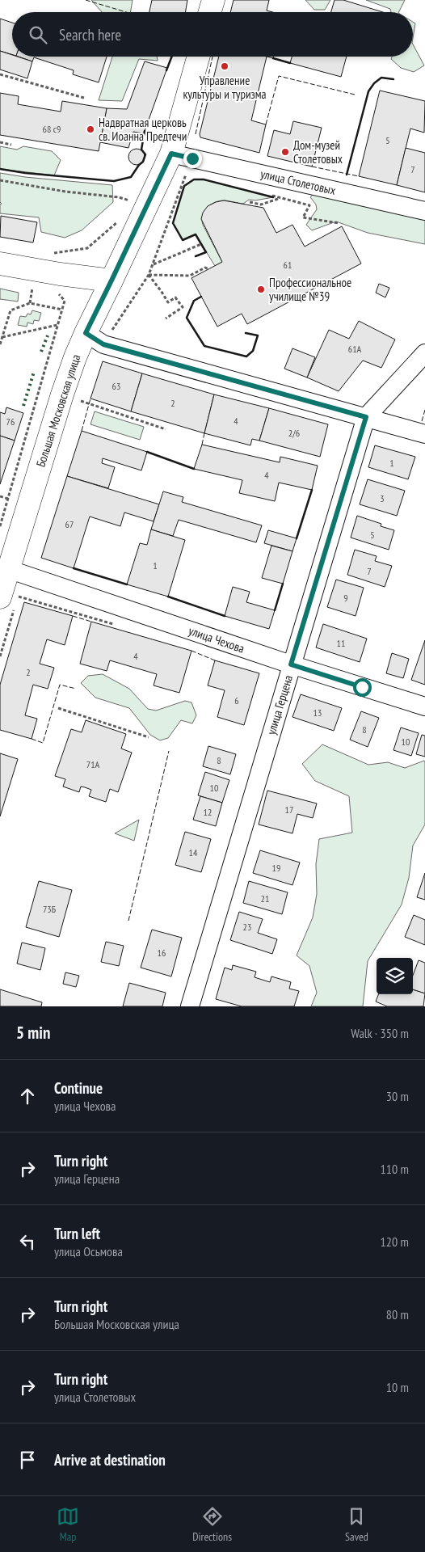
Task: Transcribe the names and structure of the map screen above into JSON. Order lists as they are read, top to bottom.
{
  "streets": {
    "main road": ["Большая Московская улица"],
    "street": ["улица Столетовых", "улица Чехова", "улица Герцена"]
  },
  "crossings": [
    ["улица Столетовых", "Большая Московская улица"],
    ["Большая Московская улица", "улица Чехова"],
    ["улица Чехова", "улица Герцена"]
  ],
  "places": [
    "Управление культуры и туризма",
    "Надвратная церковь св. Иоанна Предтечи",
    "Дом-музей Столетовых",
    "Профессиональное училище №39"
  ],
  "house_numbers": [
    "68 с9",
    "5",
    "7",
    "61",
    "61А",
    "63",
    "2",
    "4",
    "76",
    "2/6",
    "1",
    "4",
    "3",
    "67",
    "5",
    "1",
    "7",
    "9",
    "11",
    "4",
    "2",
    "6",
    "13",
    "8",
    "10",
    "8",
    "71А",
    "10",
    "17",
    "12",
    "14",
    "19",
    "21",
    "73Б",
    "23",
    "16"
  ],
  "page": {
    "search": "Search here",
    "heading": ["5 min", "Walk · 350 m"],
    "list": [
      ["Continue", "улица Чехова", "30 m"],
      ["Turn right", "улица Герцена", "110 m"],
      ["Turn left", "улица Осьмова", "120 m"],
      ["Turn right", "Большая Московская улица", "80 m"],
      ["Turn right", "улица Столетовых", "10 m"],
      "Arrive at destination"
    ],
    "nav": ["Map", "Directions", "Saved"]
  }
}
